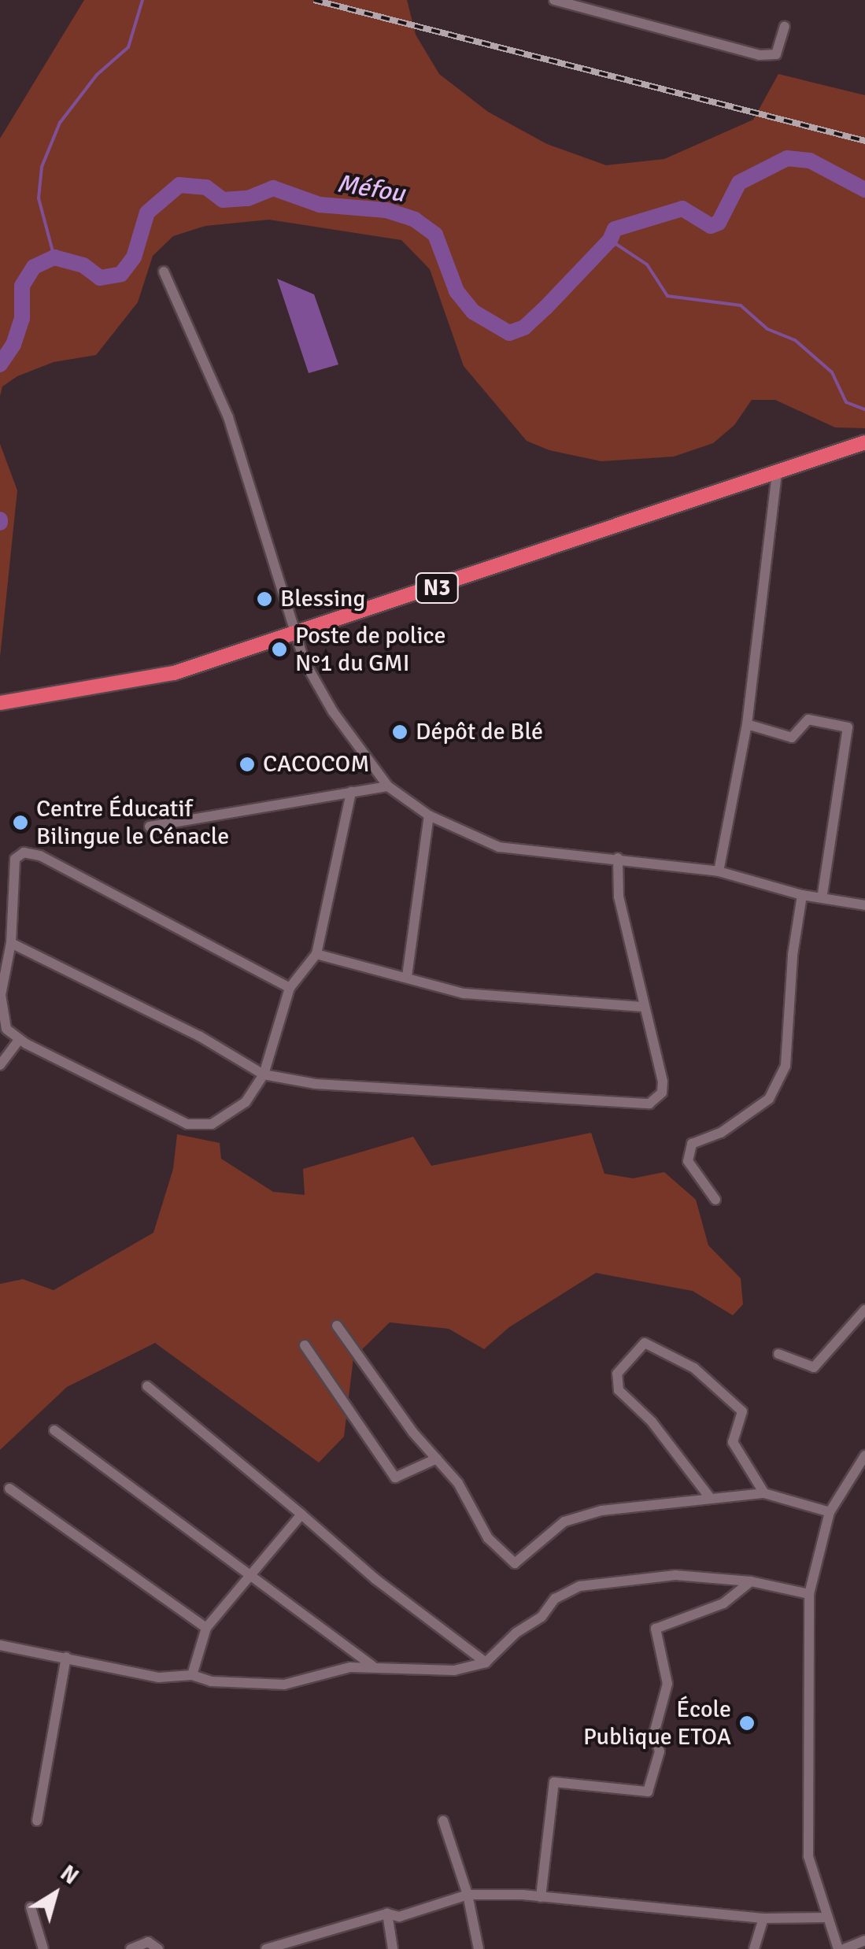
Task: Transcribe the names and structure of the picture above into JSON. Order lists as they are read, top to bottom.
{
  "streets": {
    "highway": ["N3"]
  },
  "water": ["Méfou"],
  "places": [
    "Blessing",
    "Poste de police N°1 du GMI",
    "Dépôt de Blé",
    "CACOCOM",
    "Centre Éducatif Bilingue le Cénacle",
    "École Publique ETOA"
  ],
  "north": "top right"
}
